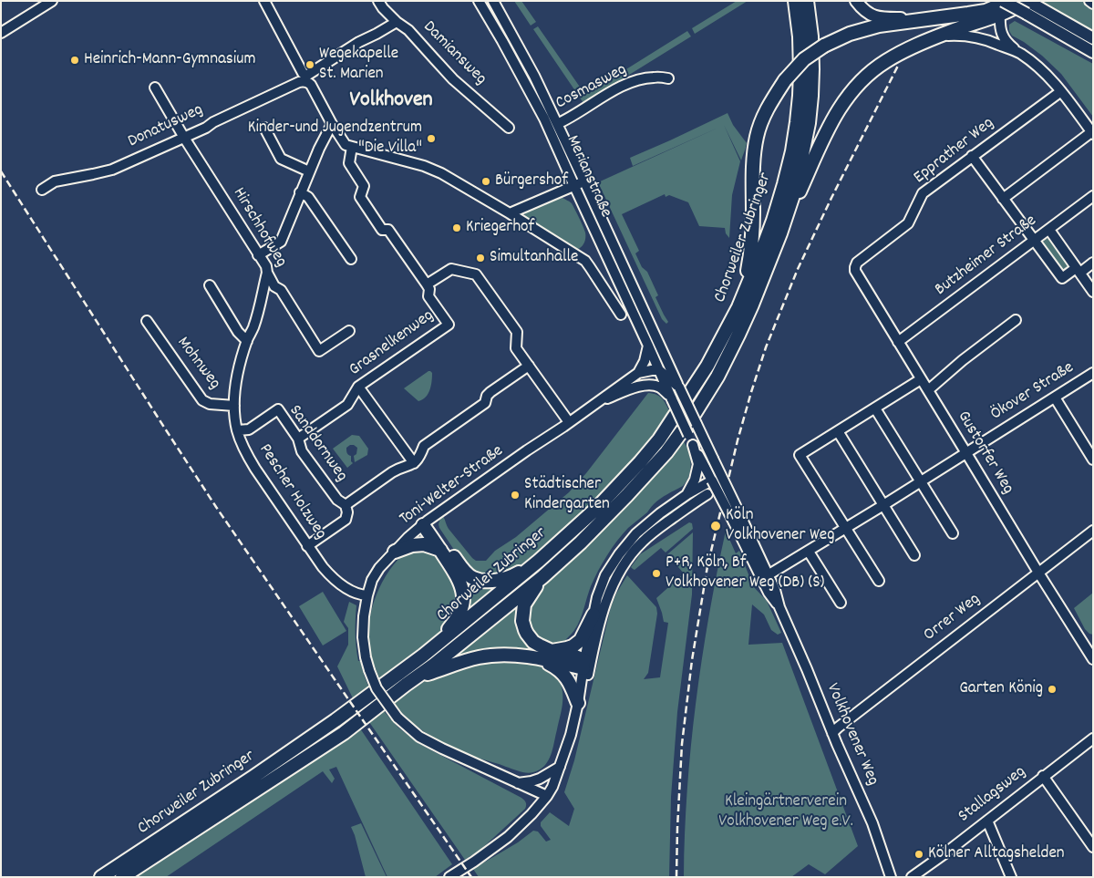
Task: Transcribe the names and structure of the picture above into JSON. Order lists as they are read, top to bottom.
{
  "streets": {
    "highway": ["Chorweiler Zubringer"],
    "street": [
      "Damiansweg",
      "Cosmasweg",
      "Donatusweg",
      "Epprather Weg",
      "Merianstraße",
      "Hirschhofweg",
      "Butzheimer Straße",
      "Grasnelkenweg",
      "Mohnweg",
      "Ökover Straße",
      "Sanddornweg",
      "Gustorfer Weg",
      "Toni-Welter-Straße",
      "Pescher Holzweg",
      "Orrer Weg",
      "Volkhovener Weg",
      "Stallagsweg"
    ]
  },
  "crossings": [
    ["Cosmasweg", "Merianstraße"],
    ["Donatusweg", "Hirschhofweg"],
    ["Epprather Weg", "Gustorfer Weg"],
    ["Merianstraße", "Toni-Welter-Straße"],
    ["Merianstraße", "Volkhovener Weg"],
    ["Hirschhofweg", "Pescher Holzweg"],
    ["Butzheimer Straße", "Gustorfer Weg"],
    ["Grasnelkenweg", "Sanddornweg"],
    ["Mohnweg", "Pescher Holzweg"],
    ["Ökover Straße", "Gustorfer Weg"],
    ["Ökover Straße", "Volkhovener Weg"],
    ["Sanddornweg", "Pescher Holzweg"],
    ["Gustorfer Weg", "Orrer Weg"],
    ["Toni-Welter-Straße", "Pescher Holzweg"],
    ["Toni-Welter-Straße", "Volkhovener Weg"],
    ["Orrer Weg", "Volkhovener Weg"]
  ],
  "districts": ["Volkhoven"],
  "parks": ["Kleingärtnerverein Volkhovener Weg e.V."],
  "places": [
    "Heinrich-Mann-Gymnasium",
    "Wegekapelle St. Marien",
    "Kinder-und Jugendzentrum \"Die Villa\"",
    "Bürgershof",
    "Kriegerhof",
    "Simultanhalle",
    "Städtischer Kindergarten",
    "Köln Volkhovener Weg",
    "P+R, Köln, Bf Volkhovener Weg (DB) (S)",
    "Garten König",
    "Kölner Alltagshelden"
  ]
}
